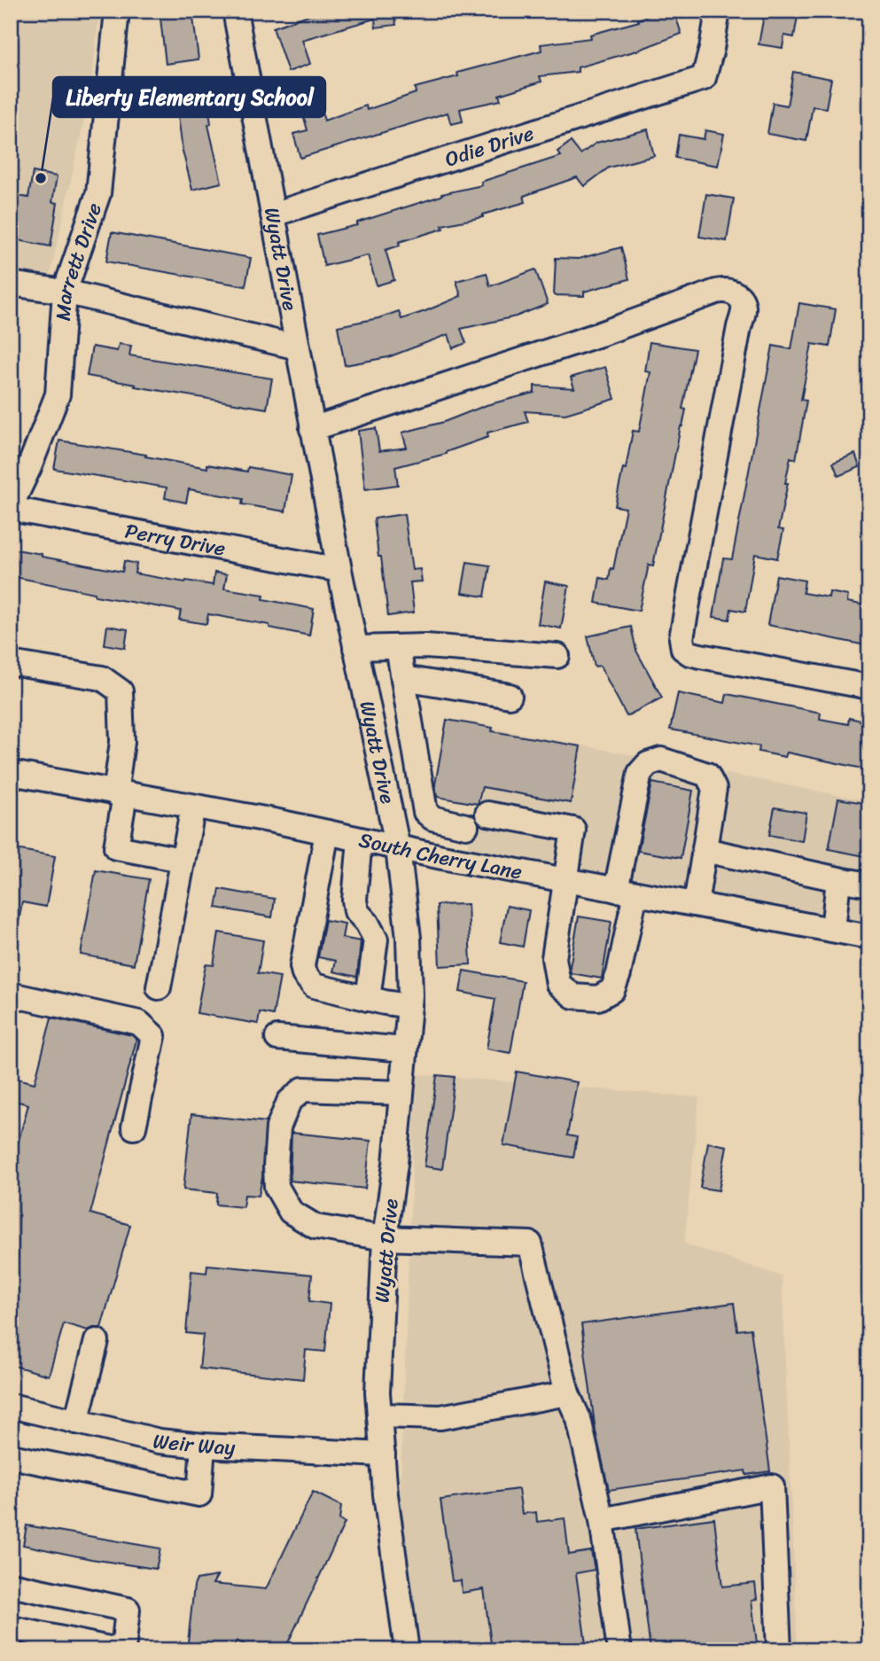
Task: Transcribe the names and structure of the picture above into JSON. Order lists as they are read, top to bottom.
{
  "streets": {
    "street": [
      "Odie Drive",
      "Wyatt Drive",
      "Marrett Drive",
      "Perry Drive",
      "South Cherry Lane",
      "Weir Way"
    ]
  },
  "crossings": [
    ["Odie Drive", "Wyatt Drive"],
    ["Wyatt Drive", "Perry Drive"],
    ["Wyatt Drive", "South Cherry Lane"],
    ["Wyatt Drive", "Weir Way"],
    ["Marrett Drive", "Perry Drive"]
  ],
  "places": ["Liberty Elementary School"]
}
